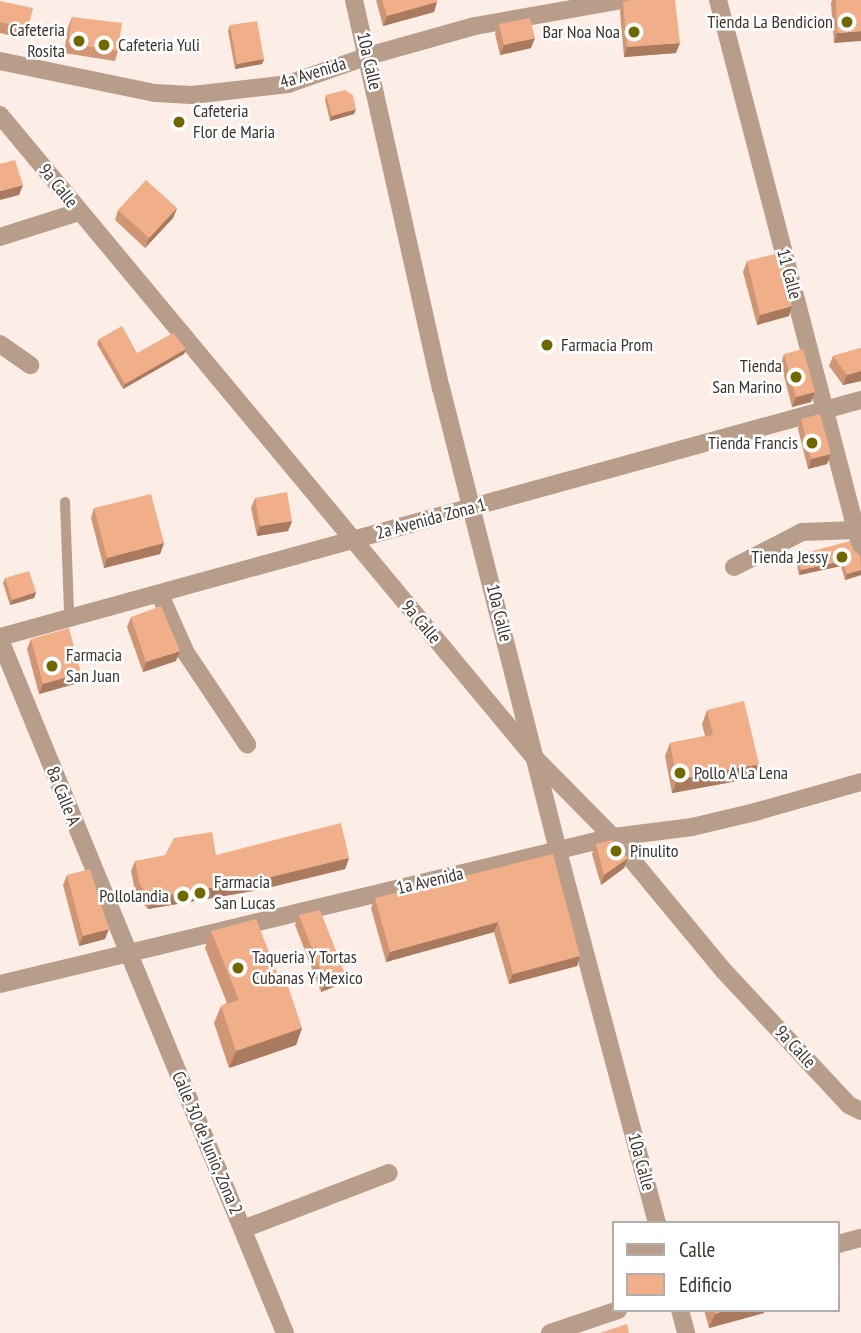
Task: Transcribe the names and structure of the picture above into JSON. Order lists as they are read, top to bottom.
{
  "streets": {
    "street": [
      "10a Calle",
      "4a Avenida",
      "9a Calle",
      "11 Calle",
      "2a Avenida Zona 1",
      "8a Calle A",
      "1a Avenida",
      "Calle 30 de Junio, Zona 2"
    ]
  },
  "crossings": [
    ["10a Calle", "4a Avenida"],
    ["10a Calle", "9a Calle"],
    ["10a Calle", "2a Avenida Zona 1"],
    ["10a Calle", "1a Avenida"],
    ["9a Calle", "2a Avenida Zona 1"],
    ["9a Calle", "1a Avenida"],
    ["11 Calle", "2a Avenida Zona 1"],
    ["2a Avenida Zona 1", "8a Calle A"],
    ["8a Calle A", "1a Avenida"],
    ["8a Calle A", "Calle 30 de Junio, Zona 2"],
    ["1a Avenida", "Calle 30 de Junio, Zona 2"]
  ],
  "places": [
    "Tienda La Bendicion",
    "Bar Noa Noa",
    "Cafeteria Rosita",
    "Cafeteria Yuli",
    "Cafeteria Flor de Maria",
    "Farmacia Prom",
    "Tienda San Marino",
    "Tienda Francis",
    "Tienda Jessy",
    "Farmacia San Juan",
    "Pollo A La Lena",
    "Pinulito",
    "Farmacia San Lucas",
    "Pollolandia",
    "Taqueria Y Tortas Cubanas Y Mexico"
  ],
  "legend": ["Calle", "Edificio"]
}
